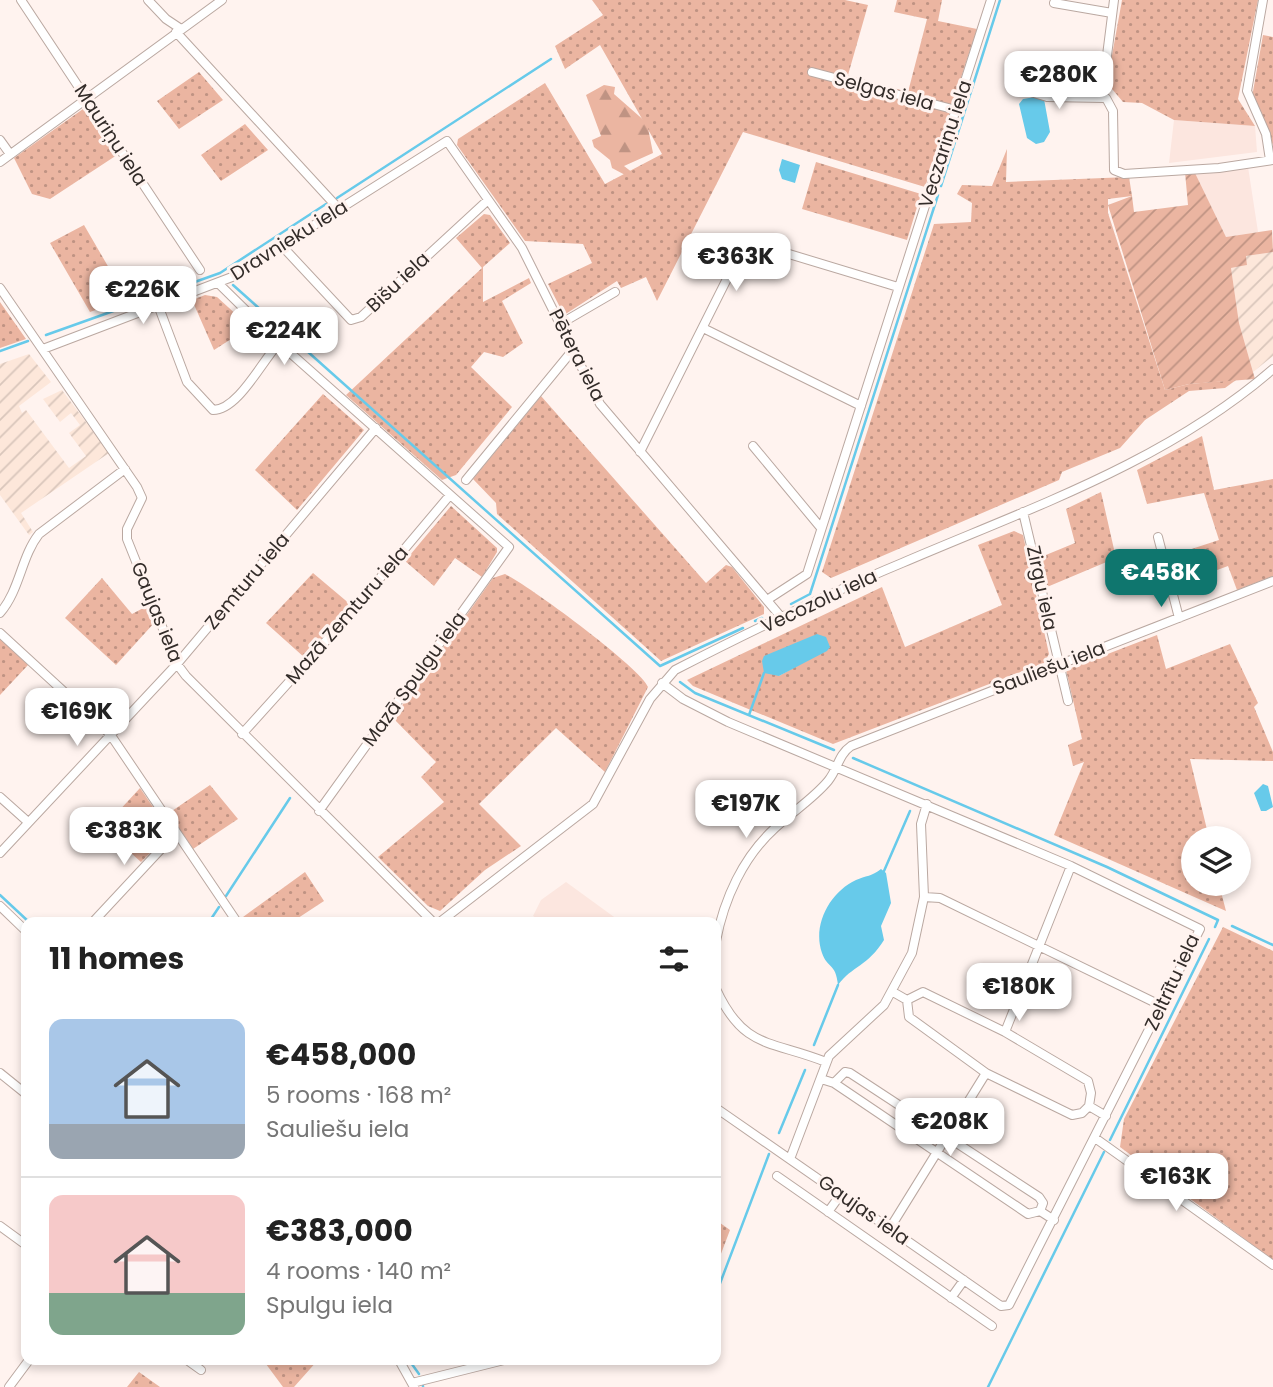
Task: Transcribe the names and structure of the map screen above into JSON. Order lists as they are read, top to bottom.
{
  "streets": {
    "street": [
      "Selgas iela",
      "Mauriņu iela",
      "Veczariņu iela",
      "Dravnieku iela",
      "Bišu iela",
      "Pētera iela",
      "Zemturu iela",
      "Zirgu iela",
      "Vecozolu iela",
      "Gaujas iela",
      "Mazā Zemturu iela",
      "Sauliešu iela",
      "Mazā Spulgu iela",
      "Zeltrītu iela"
    ]
  },
  "crossings": [
    ["Selgas iela", "Veczariņu iela"],
    ["Veczariņu iela", "Pētera iela"],
    ["Dravnieku iela", "Bišu iela"],
    ["Dravnieku iela", "Pētera iela"],
    ["Dravnieku iela", "Gaujas iela"],
    ["Bišu iela", "Pētera iela"],
    ["Pētera iela", "Vecozolu iela"],
    ["Zemturu iela", "Gaujas iela"],
    ["Zirgu iela", "Vecozolu iela"],
    ["Zirgu iela", "Sauliešu iela"],
    ["Vecozolu iela", "Zeltrītu iela"],
    ["Gaujas iela", "Mazā Zemturu iela"],
    ["Gaujas iela", "Mazā Spulgu iela"],
    ["Gaujas iela", "Zeltrītu iela"],
    ["Mazā Zemturu iela", "Mazā Spulgu iela"],
    ["Sauliešu iela", "Zeltrītu iela"]
  ],
  "page": {
    "price": [
      "€280K",
      "€363K",
      "€226K",
      "€224K",
      "€458K",
      "€169K",
      "€197K",
      "€383K",
      "€180K",
      "€208K",
      "€163K"
    ],
    "heading": "11 homes",
    "list": [
      {
        "name": "€458,000",
        "note": "5 rooms · 168 m² · Sauliešu iela"
      },
      {
        "name": "€383,000",
        "note": "4 rooms · 140 m² · Spulgu iela"
      }
    ]
  }
}
